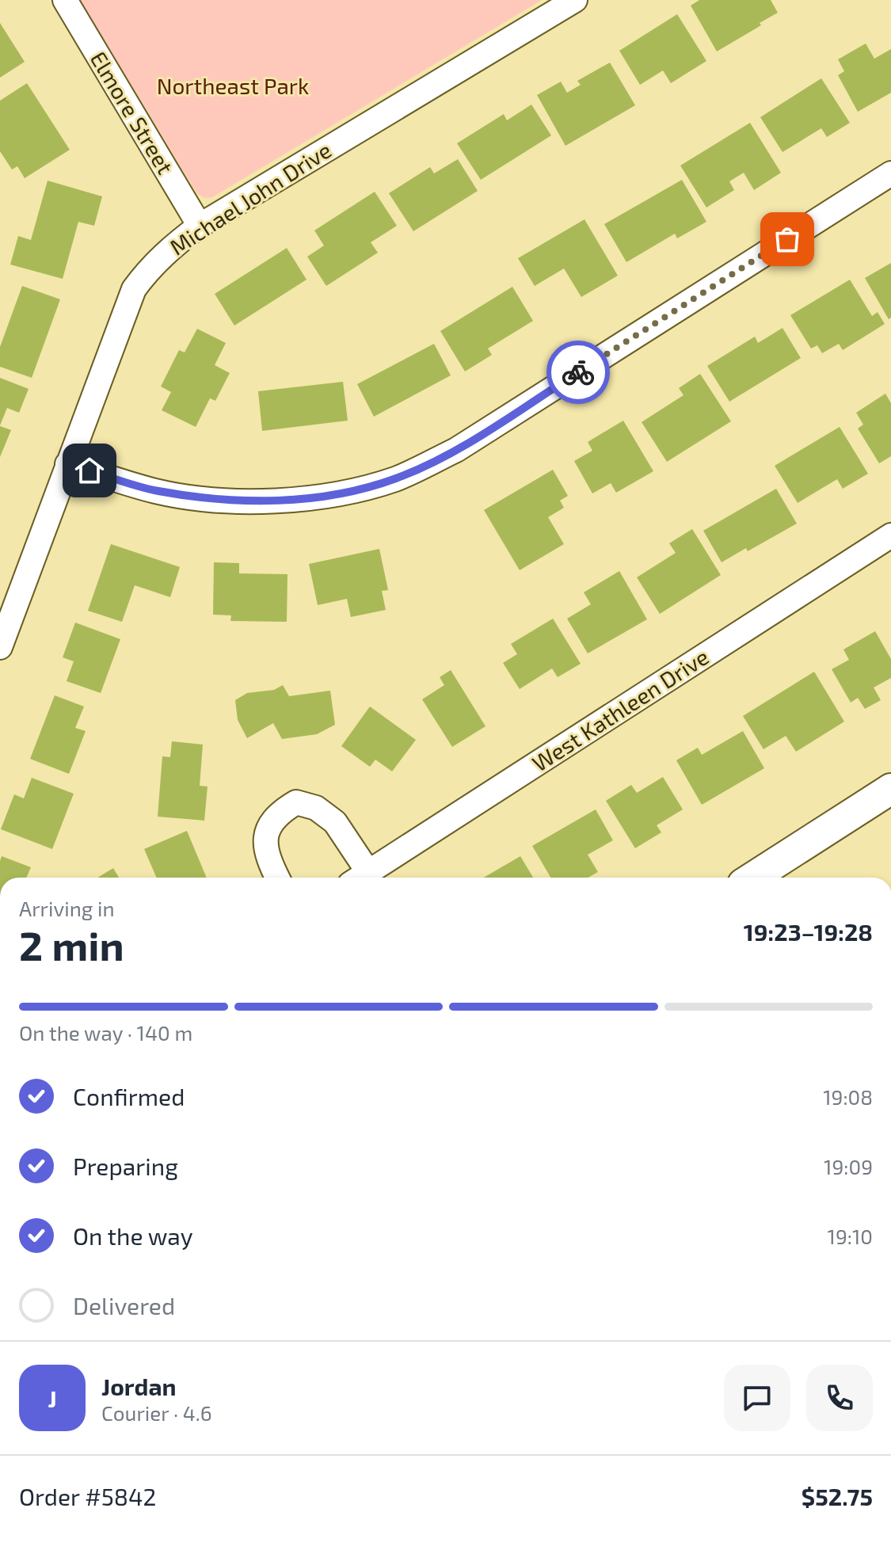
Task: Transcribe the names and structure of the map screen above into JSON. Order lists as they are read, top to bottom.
{
  "streets": {
    "street": ["Elmore Street", "Michael John Drive", "West Kathleen Drive"]
  },
  "crossings": [
    ["Elmore Street", "Michael John Drive"]
  ],
  "parks": ["Northeast Park"],
  "page": {
    "heading": ["2 min", "Arriving in", "19:23–19:28"],
    "panel": [
      "Jordan",
      "Courier · 4.6",
      "Order #5842",
      "$52.75"
    ],
    "bar": "On the way · 140 m",
    "list": [
      ["Confirmed", "19:08"],
      ["Preparing", "19:09"],
      ["On the way", "19:10"],
      "Delivered"
    ],
    "round": "J"
  }
}
